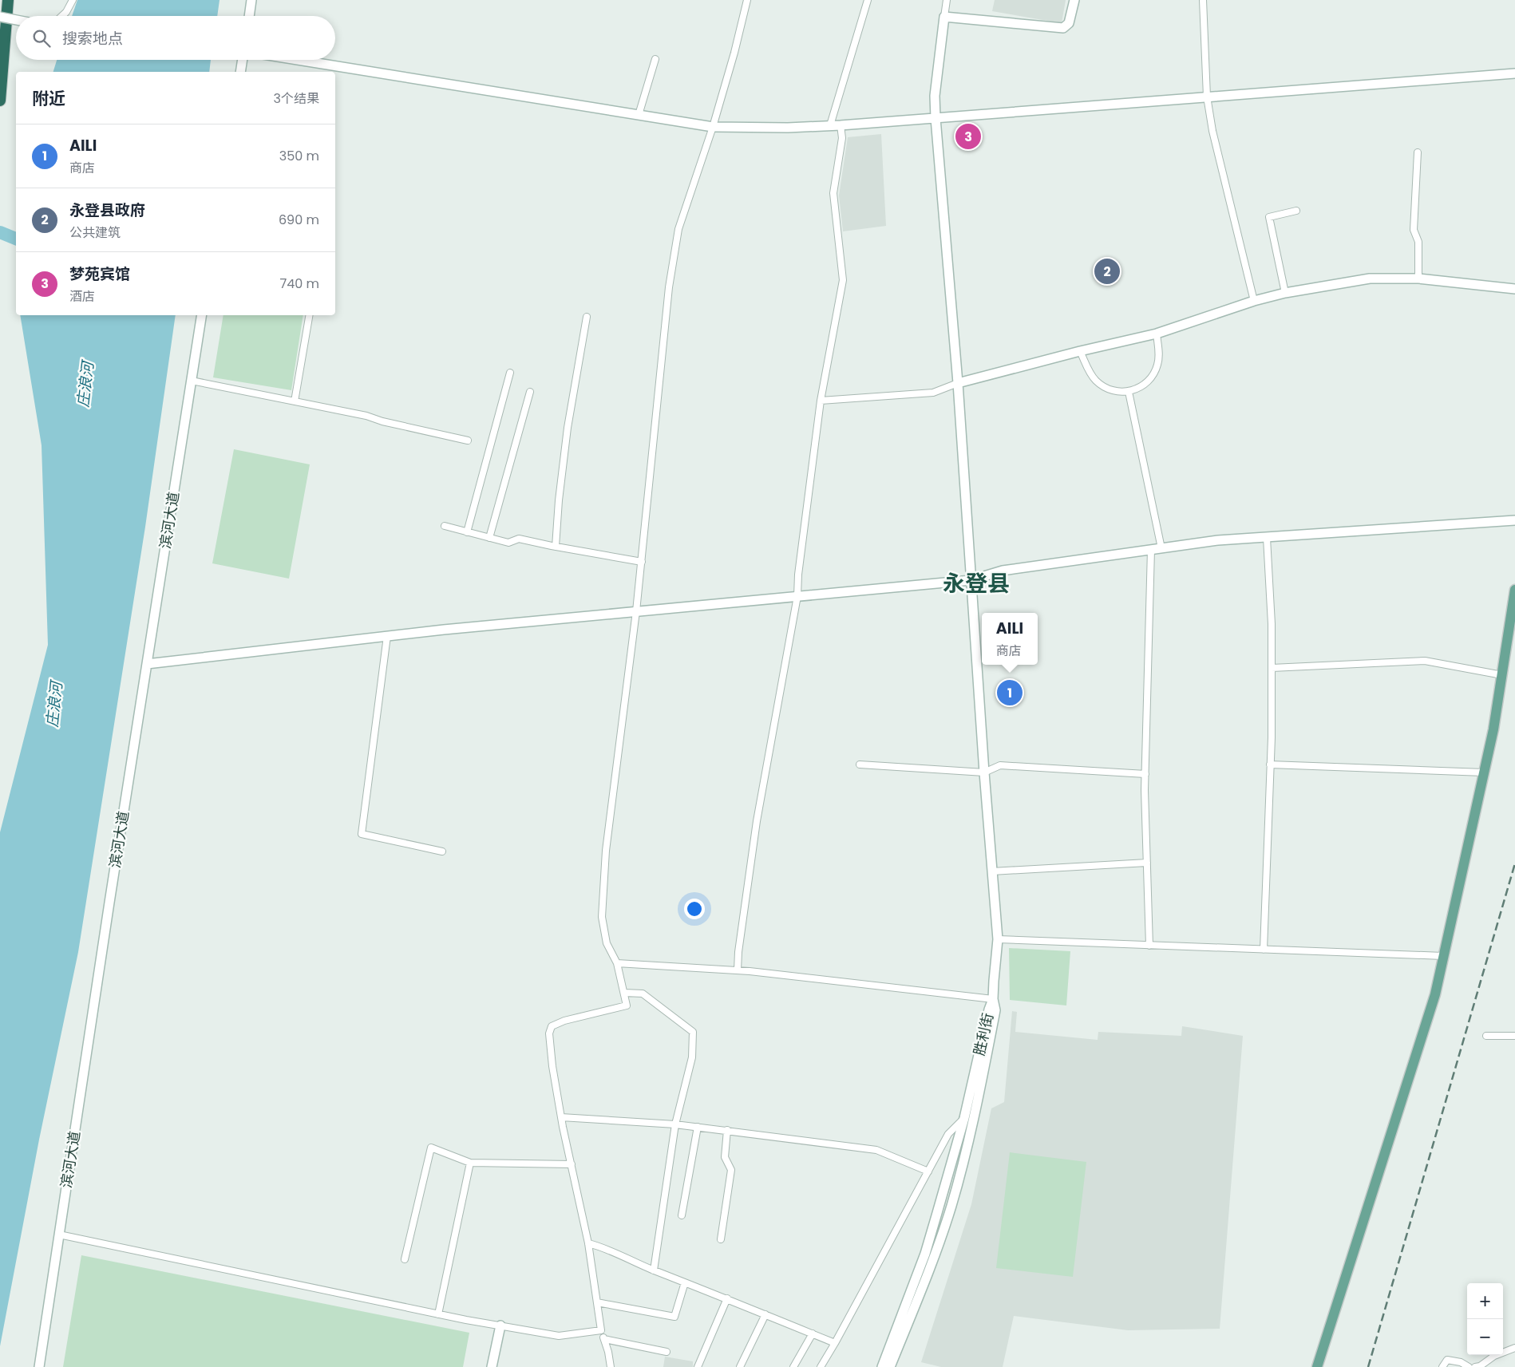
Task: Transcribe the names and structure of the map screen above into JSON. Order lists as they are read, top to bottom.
{
  "streets": {
    "street": ["滨河大道", "胜利街"]
  },
  "districts": ["永登县"],
  "water": ["庄浪河"],
  "page": {
    "search": "搜索地点",
    "heading": ["附近", "3个结果"],
    "pins": ["3", "2", "1"],
    "list": [
      {
        "mark": "1",
        "name": "AILI",
        "note": "商店",
        "value": "350 m"
      },
      {
        "mark": "2",
        "name": "永登县政府",
        "note": "公共建筑",
        "value": "690 m"
      },
      {
        "mark": "3",
        "name": "梦苑宾馆",
        "note": "酒店",
        "value": "740 m"
      }
    ],
    "popup": ["AILI", "商店"],
    "map_buttons": ["+", "−"]
  }
}
